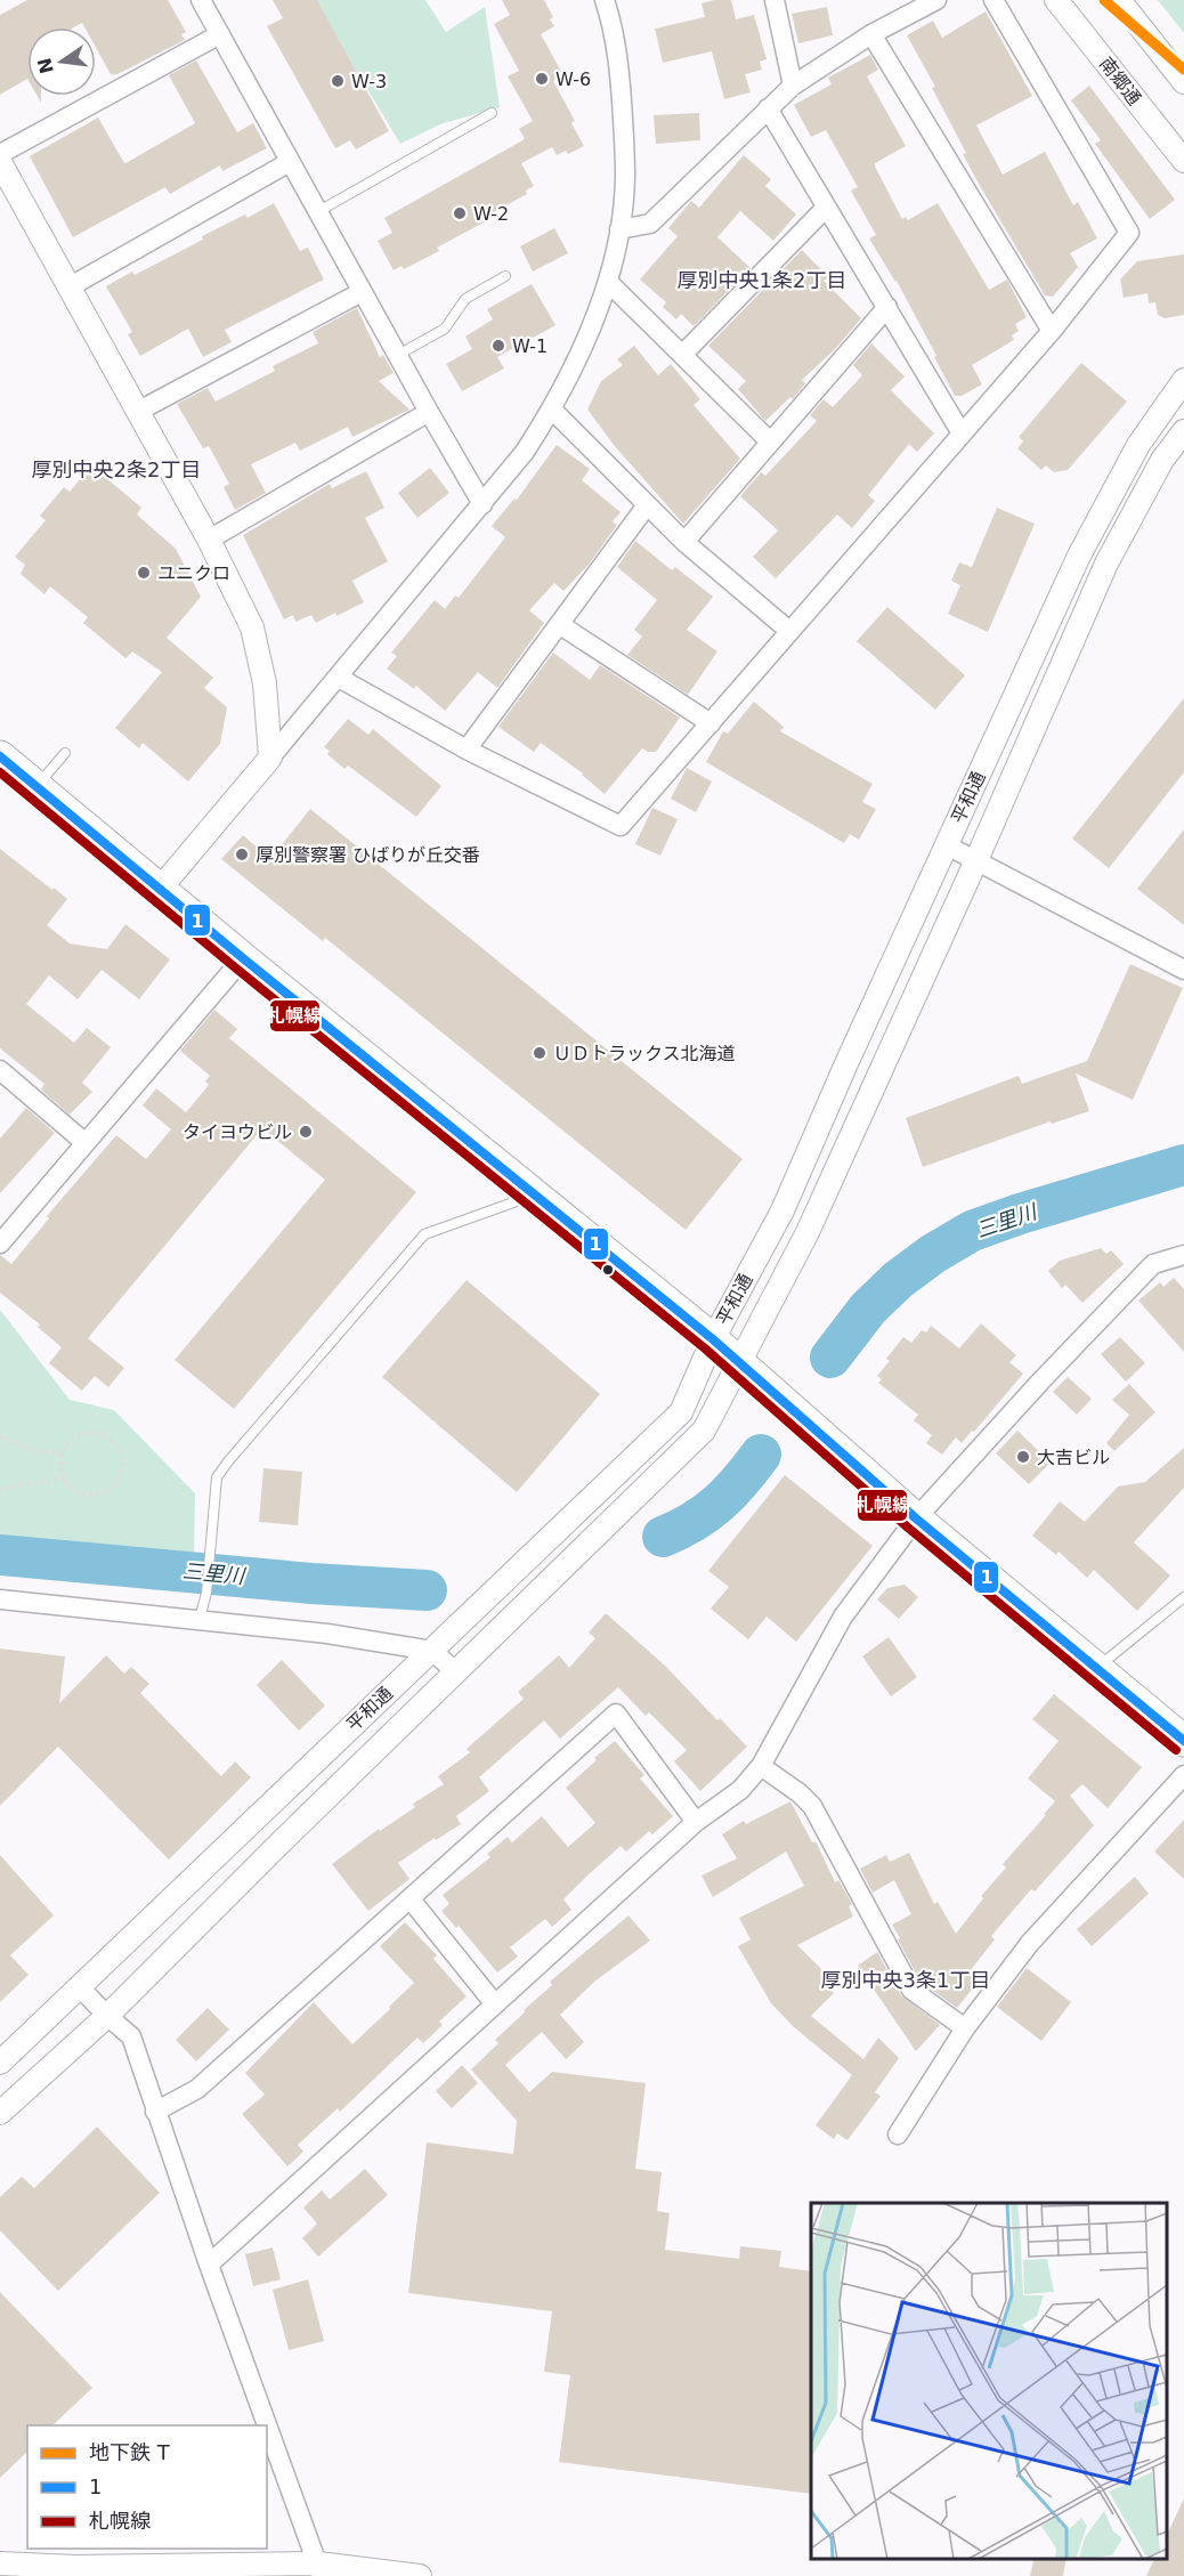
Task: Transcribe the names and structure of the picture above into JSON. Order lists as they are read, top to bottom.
{
  "streets": {
    "street": ["南郷通", "平和通"]
  },
  "districts": ["厚別中央1条2丁目", "厚別中央2条2丁目", "厚別中央3条1丁目"],
  "water": ["三里川"],
  "places": [
    "W-6",
    "W-3",
    "W-2",
    "W-1",
    "ユニクロ",
    "厚別警察署 ひばりが丘交番",
    "ＵＤトラックス北海道",
    "タイヨウビル",
    "大吉ビル"
  ],
  "lines": ["metro line T", "transit line 1", "transit line 札幌線"],
  "legend": ["地下鉄 T", "1", "札幌線"],
  "north": "left"
}
